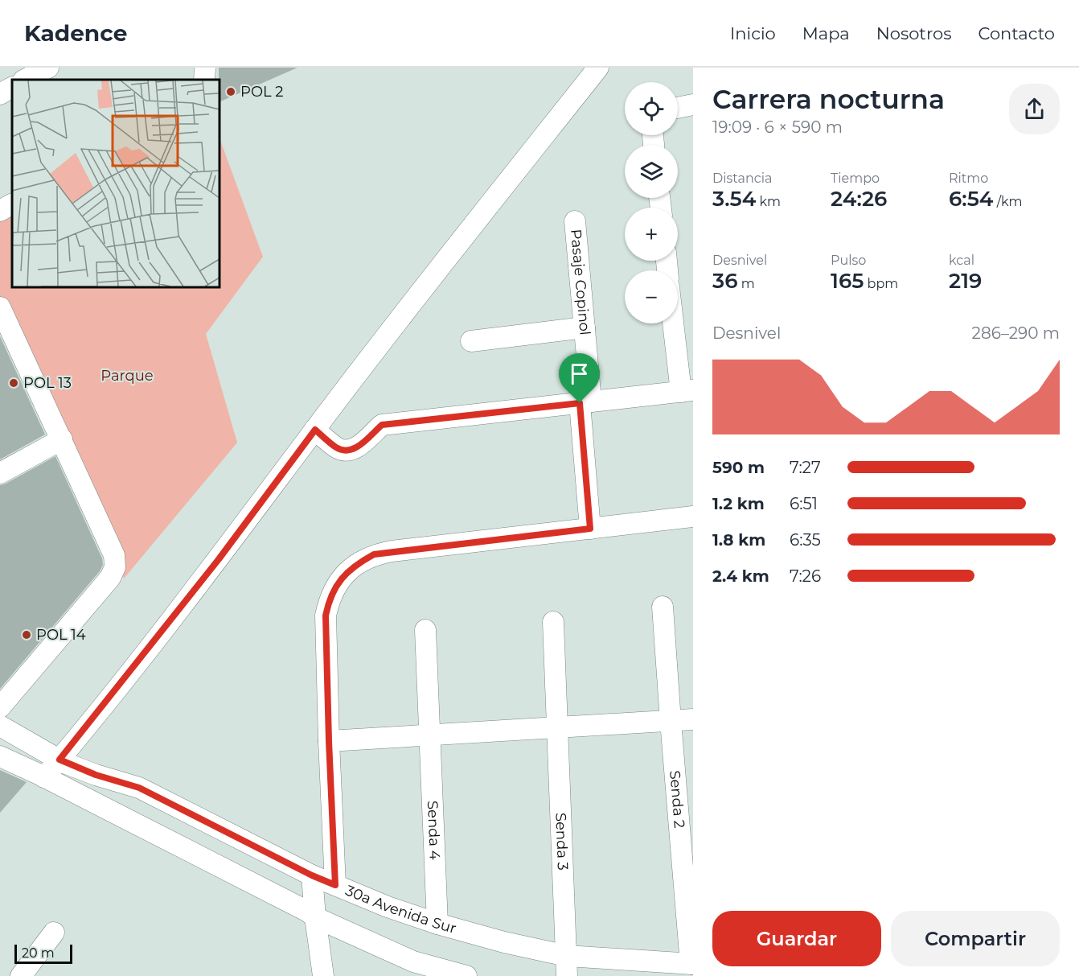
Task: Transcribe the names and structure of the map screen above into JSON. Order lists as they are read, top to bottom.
{
  "streets": {
    "street": [
      "Pasaje Copinol",
      "Senda 2",
      "Senda 4",
      "Senda 3",
      "30a Avenida Sur"
    ]
  },
  "crossings": [
    ["Senda 2", "30a Avenida Sur"],
    ["Senda 4", "30a Avenida Sur"],
    ["Senda 3", "30a Avenida Sur"]
  ],
  "parks": ["Parque"],
  "places": ["POL 2", "POL 13", "POL 14"],
  "scale_bar": "20 m",
  "page": {
    "header": "Kadence",
    "nav": [
      "Inicio",
      "Mapa",
      "Nosotros",
      "Contacto"
    ],
    "heading": ["Carrera nocturna", "19:09 · 6 × 590 m"],
    "map_buttons": ["+", "−"],
    "stats": [
      ["Distancia", "3.54 km"],
      ["Tiempo", "24:26"],
      ["Ritmo", "6:54 /km"],
      ["Desnivel", "36 m"],
      ["Pulso", "165 bpm"],
      ["kcal", "219"]
    ],
    "chart": ["Desnivel", "286–290 m"],
    "list": [
      {
        "name": "590 m",
        "note": "7:27"
      },
      {
        "name": "1.2 km",
        "note": "6:51"
      },
      {
        "name": "1.8 km",
        "note": "6:35"
      },
      {
        "name": "2.4 km",
        "note": "7:26"
      }
    ],
    "buttons": ["Guardar", "Compartir"],
    "scale": "20 m"
  }
}
